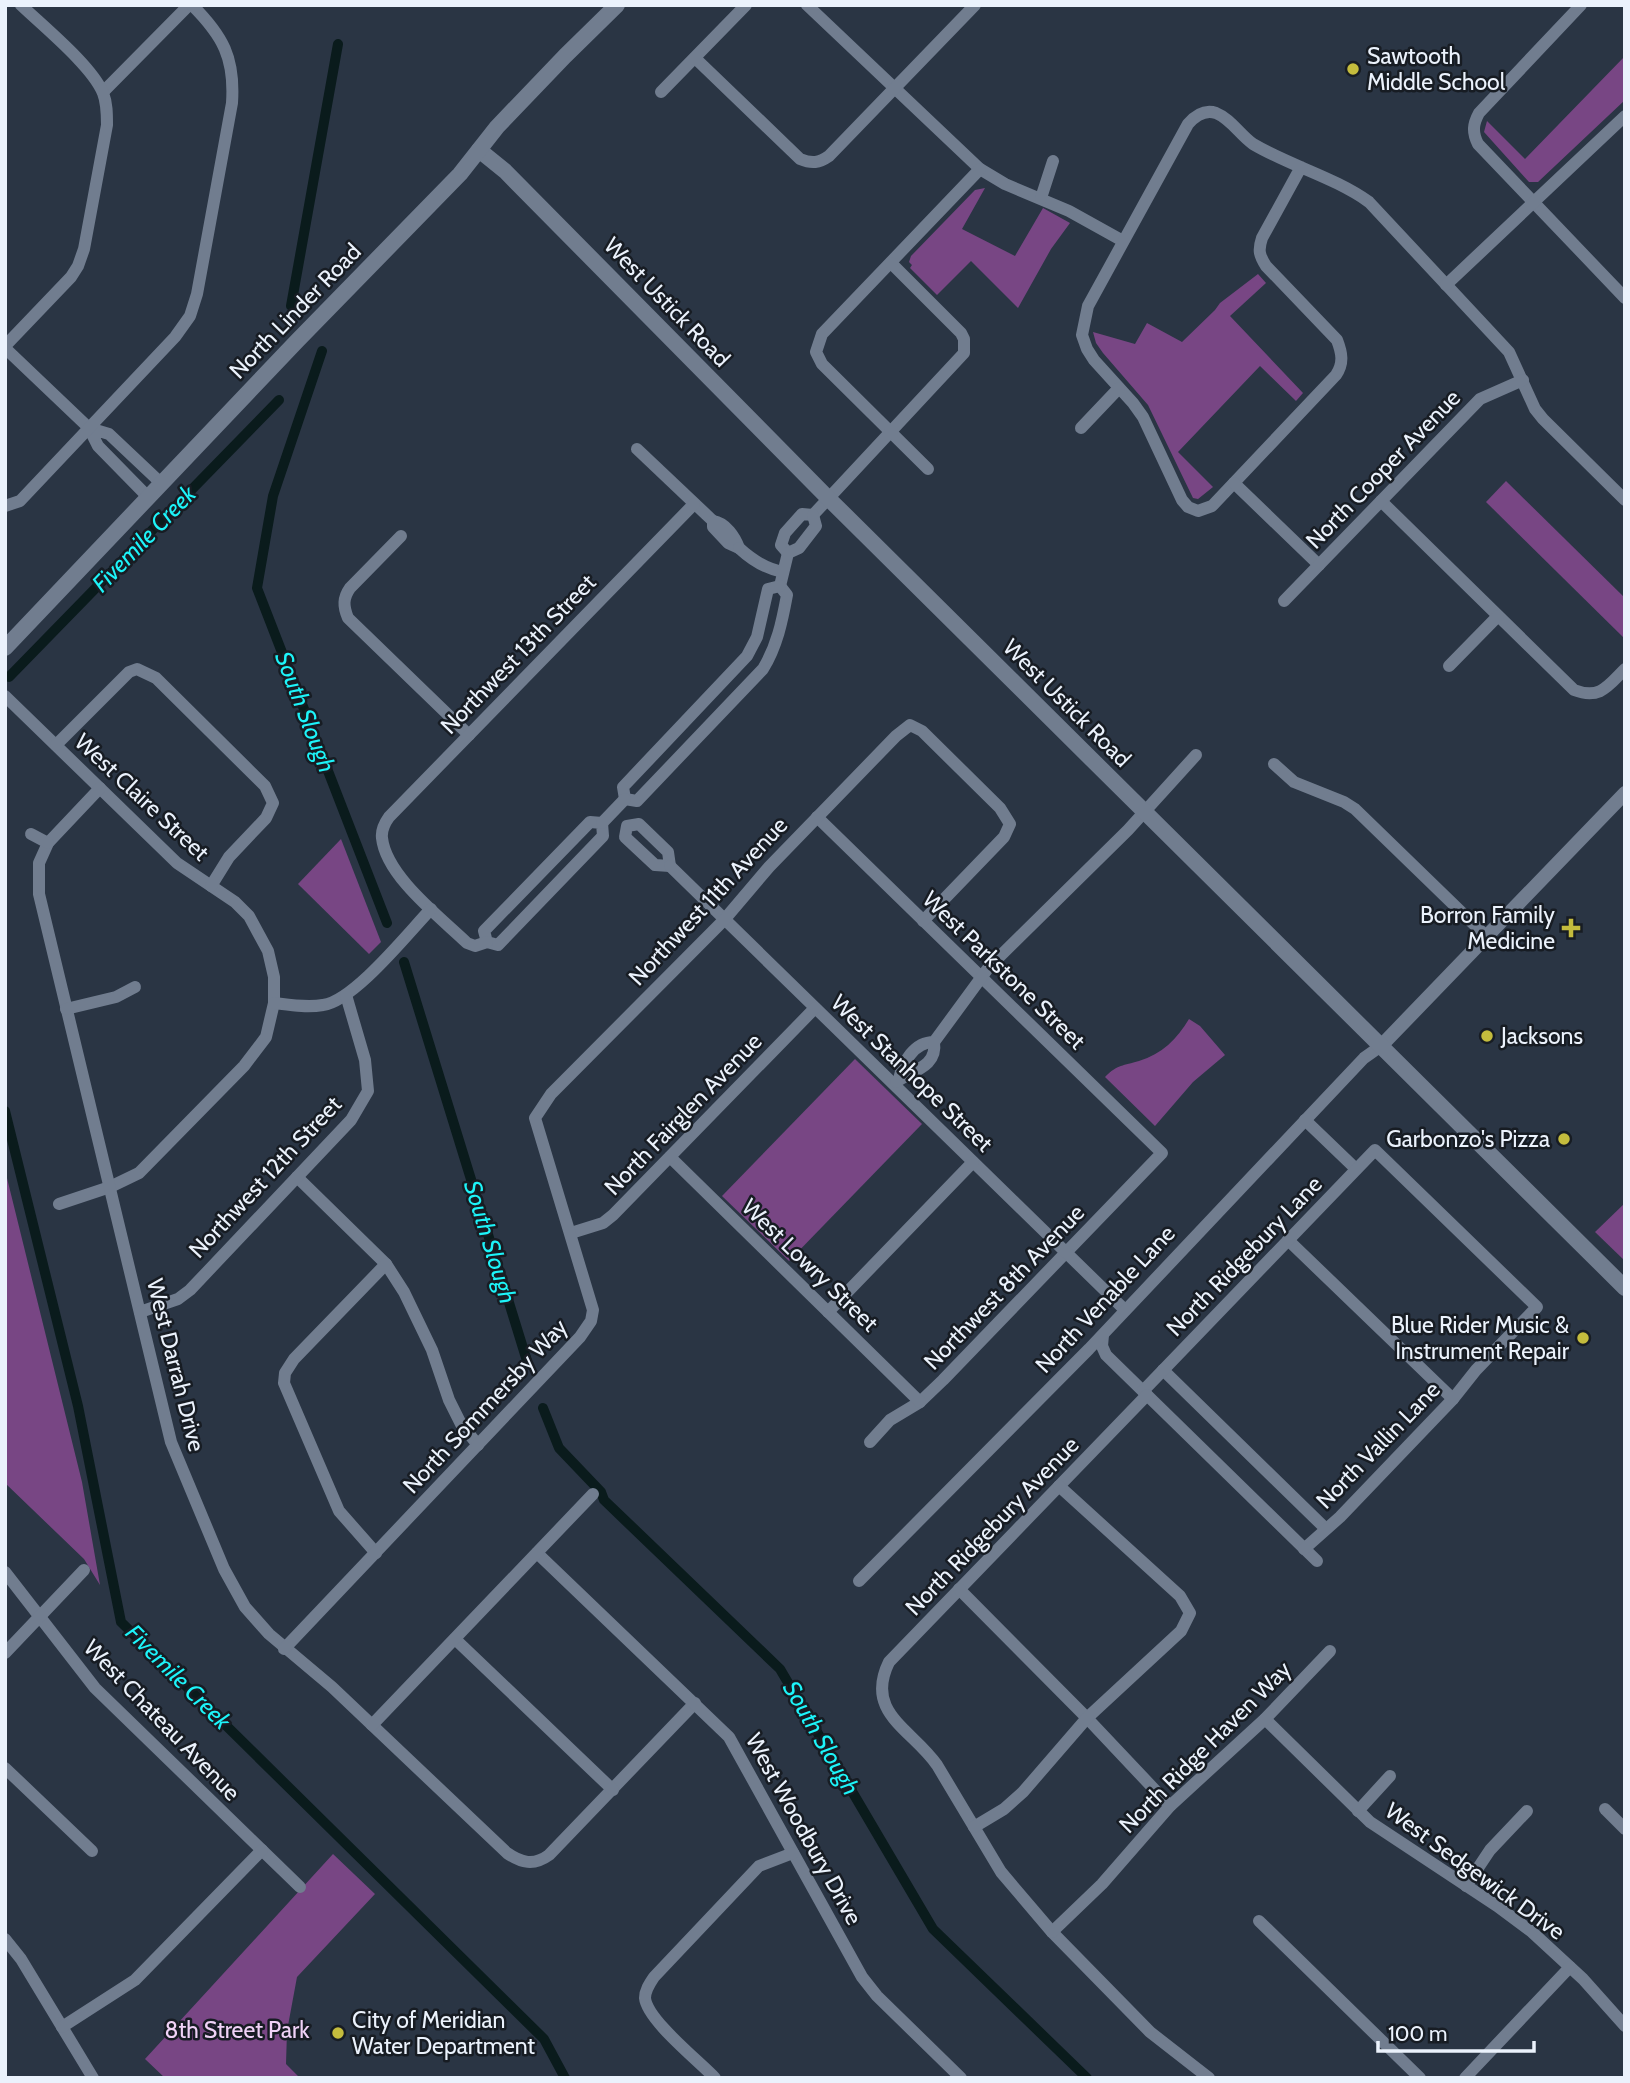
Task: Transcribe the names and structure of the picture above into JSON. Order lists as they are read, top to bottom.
{
  "streets": {
    "main road": ["West Ustick Road", "North Linder Road"],
    "street": [
      "North Cooper Avenue",
      "Northwest 13th Street",
      "West Claire Street",
      "Northwest 11th Avenue",
      "West Parkstone Street",
      "West Stanhope Street",
      "North Fairglen Avenue",
      "Northwest 12th Street",
      "North Ridgebury Lane",
      "West Lowry Street",
      "Northwest 8th Avenue",
      "North Venable Lane",
      "West Darrah Drive",
      "North Sommersby Way",
      "North Vallin Lane",
      "North Ridgebury Avenue",
      "West Chateau Avenue",
      "North Ridge Haven Way",
      "West Woodbury Drive",
      "West Sedgewick Drive"
    ]
  },
  "crossings": [
    ["West Ustick Road", "North Linder Road"],
    ["West Ustick Road", "North Venable Lane"],
    ["West Claire Street", "West Darrah Drive"],
    ["Northwest 11th Avenue", "West Parkstone Street"],
    ["Northwest 11th Avenue", "West Stanhope Street"],
    ["Northwest 11th Avenue", "North Sommersby Way"],
    ["West Parkstone Street", "Northwest 8th Avenue"],
    ["West Stanhope Street", "North Fairglen Avenue"],
    ["West Stanhope Street", "Northwest 8th Avenue"],
    ["West Stanhope Street", "North Venable Lane"],
    ["North Fairglen Avenue", "West Lowry Street"],
    ["North Fairglen Avenue", "North Sommersby Way"],
    ["Northwest 12th Street", "West Darrah Drive"],
    ["North Ridgebury Lane", "North Vallin Lane"],
    ["North Ridgebury Lane", "North Ridgebury Avenue"],
    ["West Lowry Street", "Northwest 8th Avenue"],
    ["West Darrah Drive", "North Sommersby Way"],
    ["North Ridge Haven Way", "West Sedgewick Drive"]
  ],
  "water": ["Fivemile Creek", "South Slough"],
  "parks": ["8th Street Park"],
  "places": {
    "other": [
      "Sawtooth Middle School",
      "Jacksons",
      "Garbonzo's Pizza",
      "Blue Rider Music & Instrument Repair",
      "City of Meridian Water Department"
    ],
    "health": ["Borron Family Medicine"]
  },
  "scale_bar": "100 m"
}
